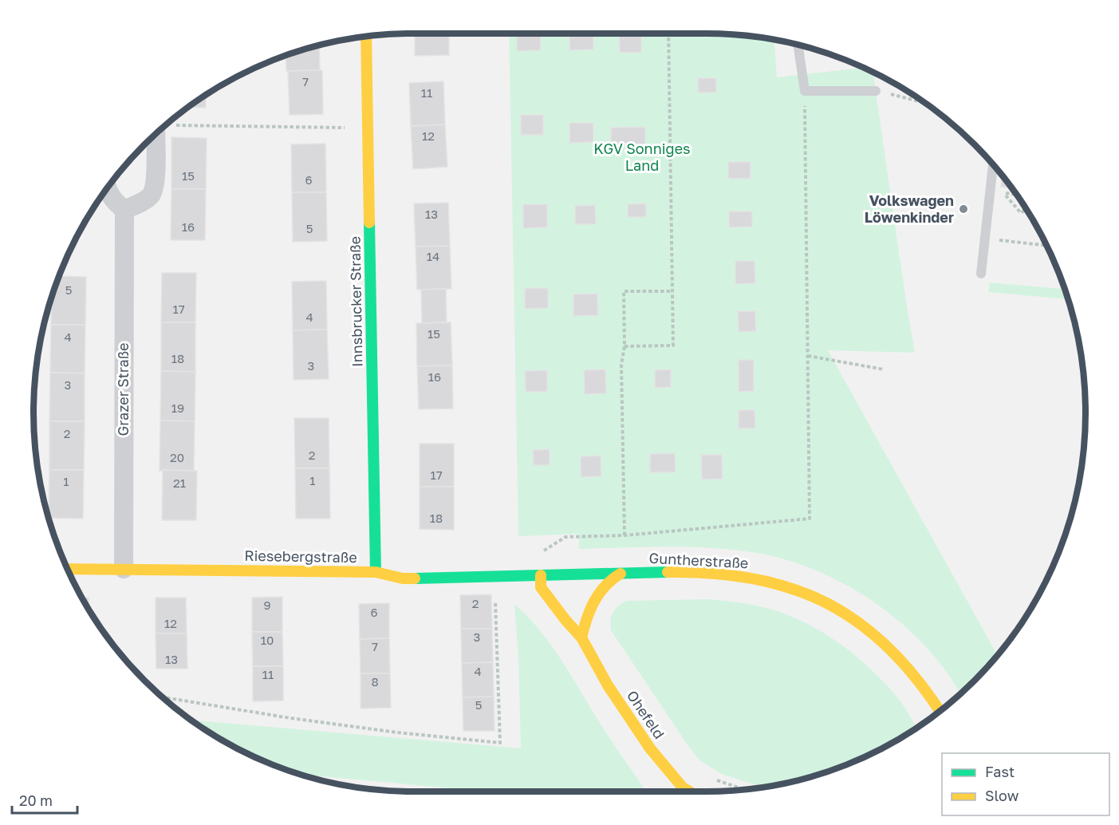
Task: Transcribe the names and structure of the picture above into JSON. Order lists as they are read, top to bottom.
{
  "streets": {
    "street": [
      "Innsbrucker Straße",
      "Grazer Straße",
      "Riesebergstraße",
      "Guntherstraße",
      "Ohefeld"
    ]
  },
  "crossings": [
    ["Innsbrucker Straße", "Riesebergstraße"],
    ["Grazer Straße", "Riesebergstraße"],
    ["Riesebergstraße", "Guntherstraße"],
    ["Riesebergstraße", "Ohefeld"],
    ["Guntherstraße", "Ohefeld"]
  ],
  "parks": ["KGV Sonniges Land"],
  "places": ["Volkswagen Löwenkinder"],
  "house_numbers": [
    "7",
    "11",
    "12",
    "15",
    "6",
    "13",
    "16",
    "5",
    "14",
    "5",
    "17",
    "4",
    "15",
    "4",
    "18",
    "3",
    "16",
    "3",
    "19",
    "2",
    "2",
    "20",
    "17",
    "1",
    "1",
    "21",
    "18",
    "2",
    "9",
    "6",
    "12",
    "3",
    "10",
    "7",
    "13",
    "4",
    "11",
    "8",
    "5"
  ],
  "legend": ["Fast", "Slow"],
  "scale_bar": "20 m"
}
